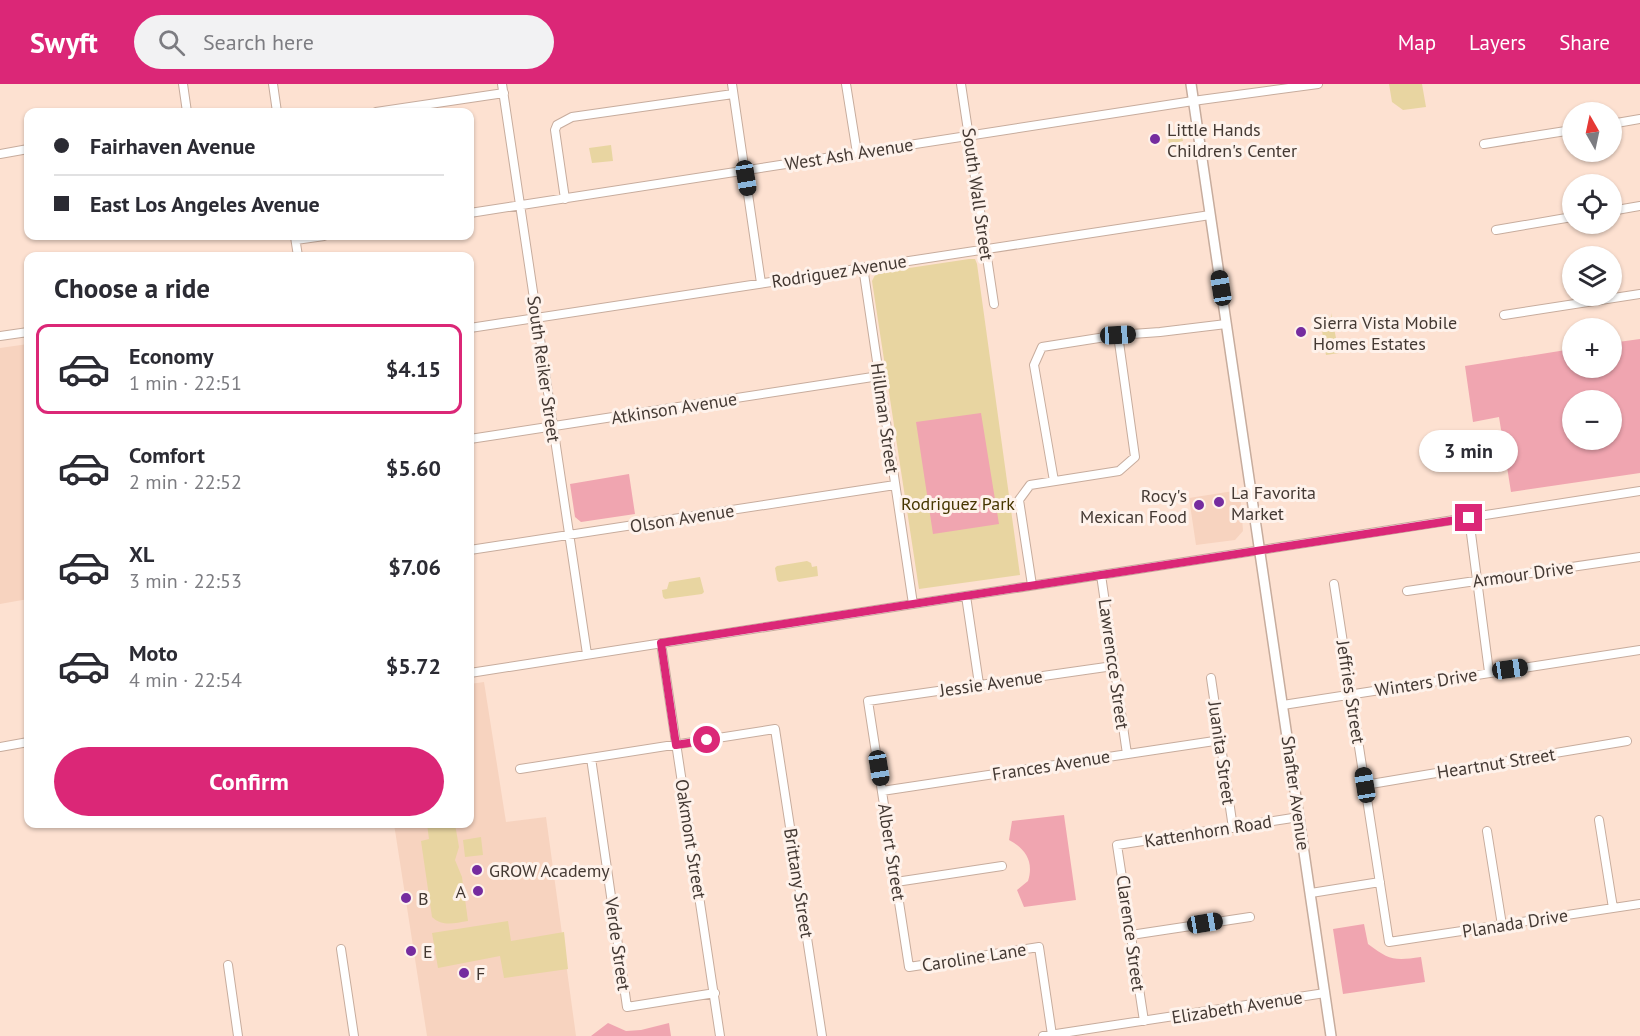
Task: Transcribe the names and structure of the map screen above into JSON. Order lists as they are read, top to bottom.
{
  "streets": {
    "main road": ["Shafter Avenue"],
    "street": [
      "West Ash Avenue",
      "South Wall Street",
      "Rodriguez Avenue",
      "South Reiker Street",
      "Atkinson Avenue",
      "Hillman Street",
      "Olson Avenue",
      "Armour Drive",
      "Lawrencce Street",
      "Winters Drive",
      "Jessie Avenue",
      "Jeffries Street",
      "Juanita Street",
      "Heartnut Street",
      "Frances Avenue",
      "Kattenhorn Road",
      "Oakmont Street",
      "Albert Street",
      "Brittany Street",
      "Planada Drive",
      "Clarence Street",
      "Verde Street",
      "Caroline Lane",
      "Elizabeth Avenue"
    ]
  },
  "crossings": [
    ["West Ash Avenue", "South Wall Street"],
    ["West Ash Avenue", "South Reiker Street"],
    ["West Ash Avenue", "Shafter Avenue"],
    ["South Wall Street", "Rodriguez Avenue"],
    ["Rodriguez Avenue", "South Reiker Street"],
    ["Rodriguez Avenue", "Hillman Street"],
    ["Rodriguez Avenue", "Shafter Avenue"],
    ["South Reiker Street", "Atkinson Avenue"],
    ["South Reiker Street", "Olson Avenue"],
    ["Atkinson Avenue", "Hillman Street"],
    ["Hillman Street", "Olson Avenue"],
    ["Lawrencce Street", "Jessie Avenue"],
    ["Lawrencce Street", "Frances Avenue"],
    ["Winters Drive", "Jeffries Street"],
    ["Winters Drive", "Shafter Avenue"],
    ["Jessie Avenue", "Albert Street"],
    ["Jeffries Street", "Heartnut Street"],
    ["Jeffries Street", "Planada Drive"],
    ["Juanita Street", "Frances Avenue"],
    ["Juanita Street", "Kattenhorn Road"],
    ["Frances Avenue", "Albert Street"],
    ["Shafter Avenue", "Kattenhorn Road"],
    ["Shafter Avenue", "Elizabeth Avenue"],
    ["Kattenhorn Road", "Clarence Street"],
    ["Oakmont Street", "Brittany Street"],
    ["Oakmont Street", "Verde Street"],
    ["Albert Street", "Caroline Lane"],
    ["Clarence Street", "Elizabeth Avenue"],
    ["Caroline Lane", "Elizabeth Avenue"]
  ],
  "parks": ["Rodriguez Park"],
  "places": [
    "Little Hands Children's Center",
    "Sierra Vista Mobile Homes Estates",
    "La Favorita Market",
    "Rocy's Mexican Food",
    "GROW Academy",
    "A",
    "B",
    "E",
    "F"
  ],
  "north": "top",
  "page": {
    "header": "Swyft",
    "search": "Search here",
    "nav": ["Map", "Layers", "Share"],
    "map_buttons": ["+", "−"],
    "banner": ["Fairhaven Avenue", "East Los Angeles Avenue"],
    "heading": "Choose a ride",
    "list": [
      {
        "name": "Economy",
        "note": "1 min · 22:51",
        "value": "$4.15"
      },
      {
        "name": "Comfort",
        "note": "2 min · 22:52",
        "value": "$5.60"
      },
      {
        "name": "XL",
        "note": "3 min · 22:53",
        "value": "$7.06"
      },
      {
        "name": "Moto",
        "note": "4 min · 22:54",
        "value": "$5.72"
      }
    ],
    "bubble": "3 min",
    "buttons": "Confirm"
  }
}
